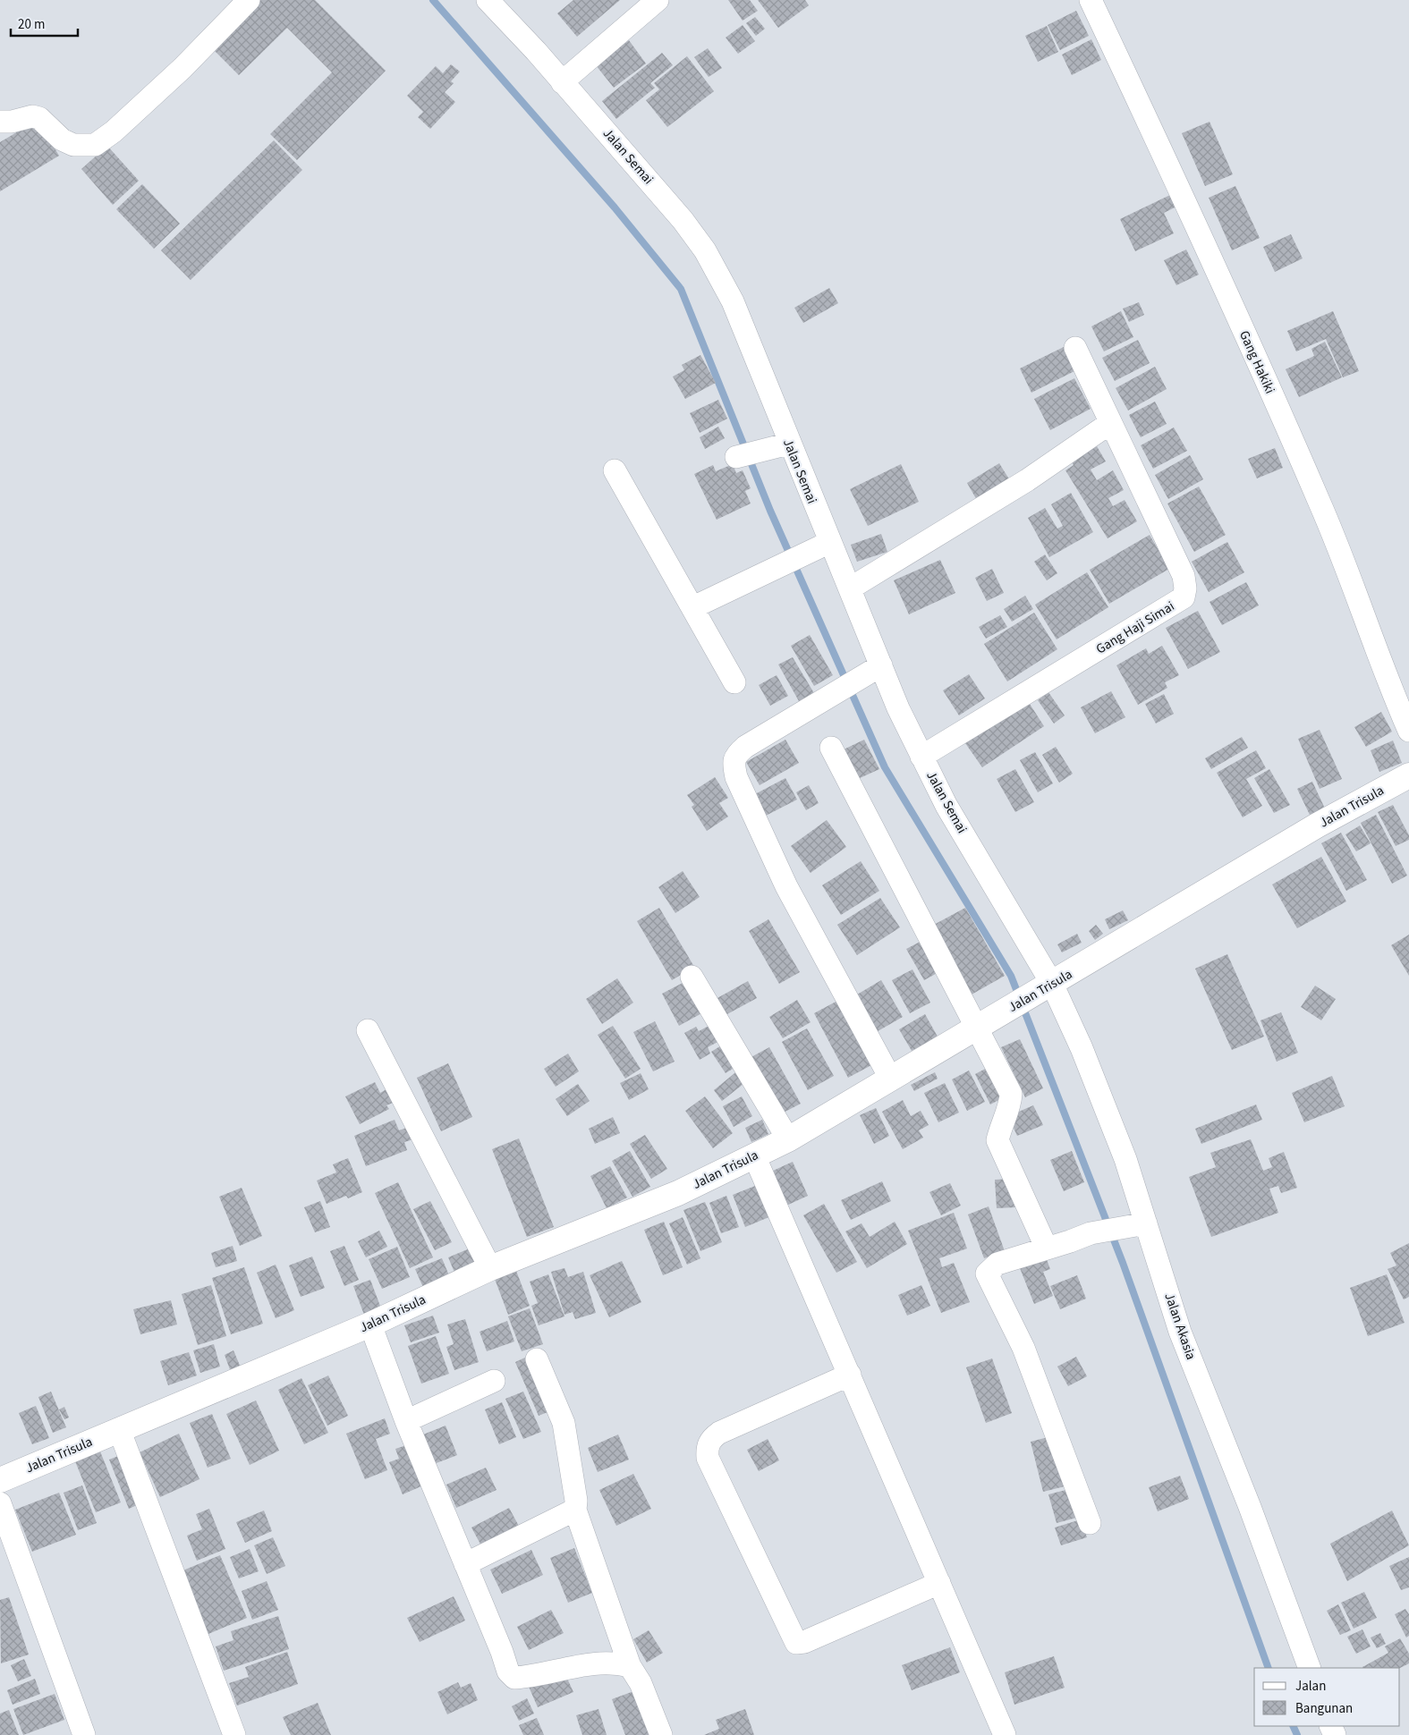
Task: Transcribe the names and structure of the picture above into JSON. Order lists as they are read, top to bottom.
{
  "streets": {
    "street": [
      "Jalan Semai",
      "Gang Hakiki",
      "Gang Haji Simai",
      "Jalan Trisula",
      "Jalan Akasia"
    ]
  },
  "crossings": [
    ["Jalan Semai", "Gang Haji Simai"],
    ["Jalan Semai", "Jalan Trisula"],
    ["Jalan Semai", "Jalan Akasia"],
    ["Jalan Trisula", "Jalan Akasia"]
  ],
  "legend": ["Jalan", "Bangunan"],
  "scale_bar": "20 m"
}
